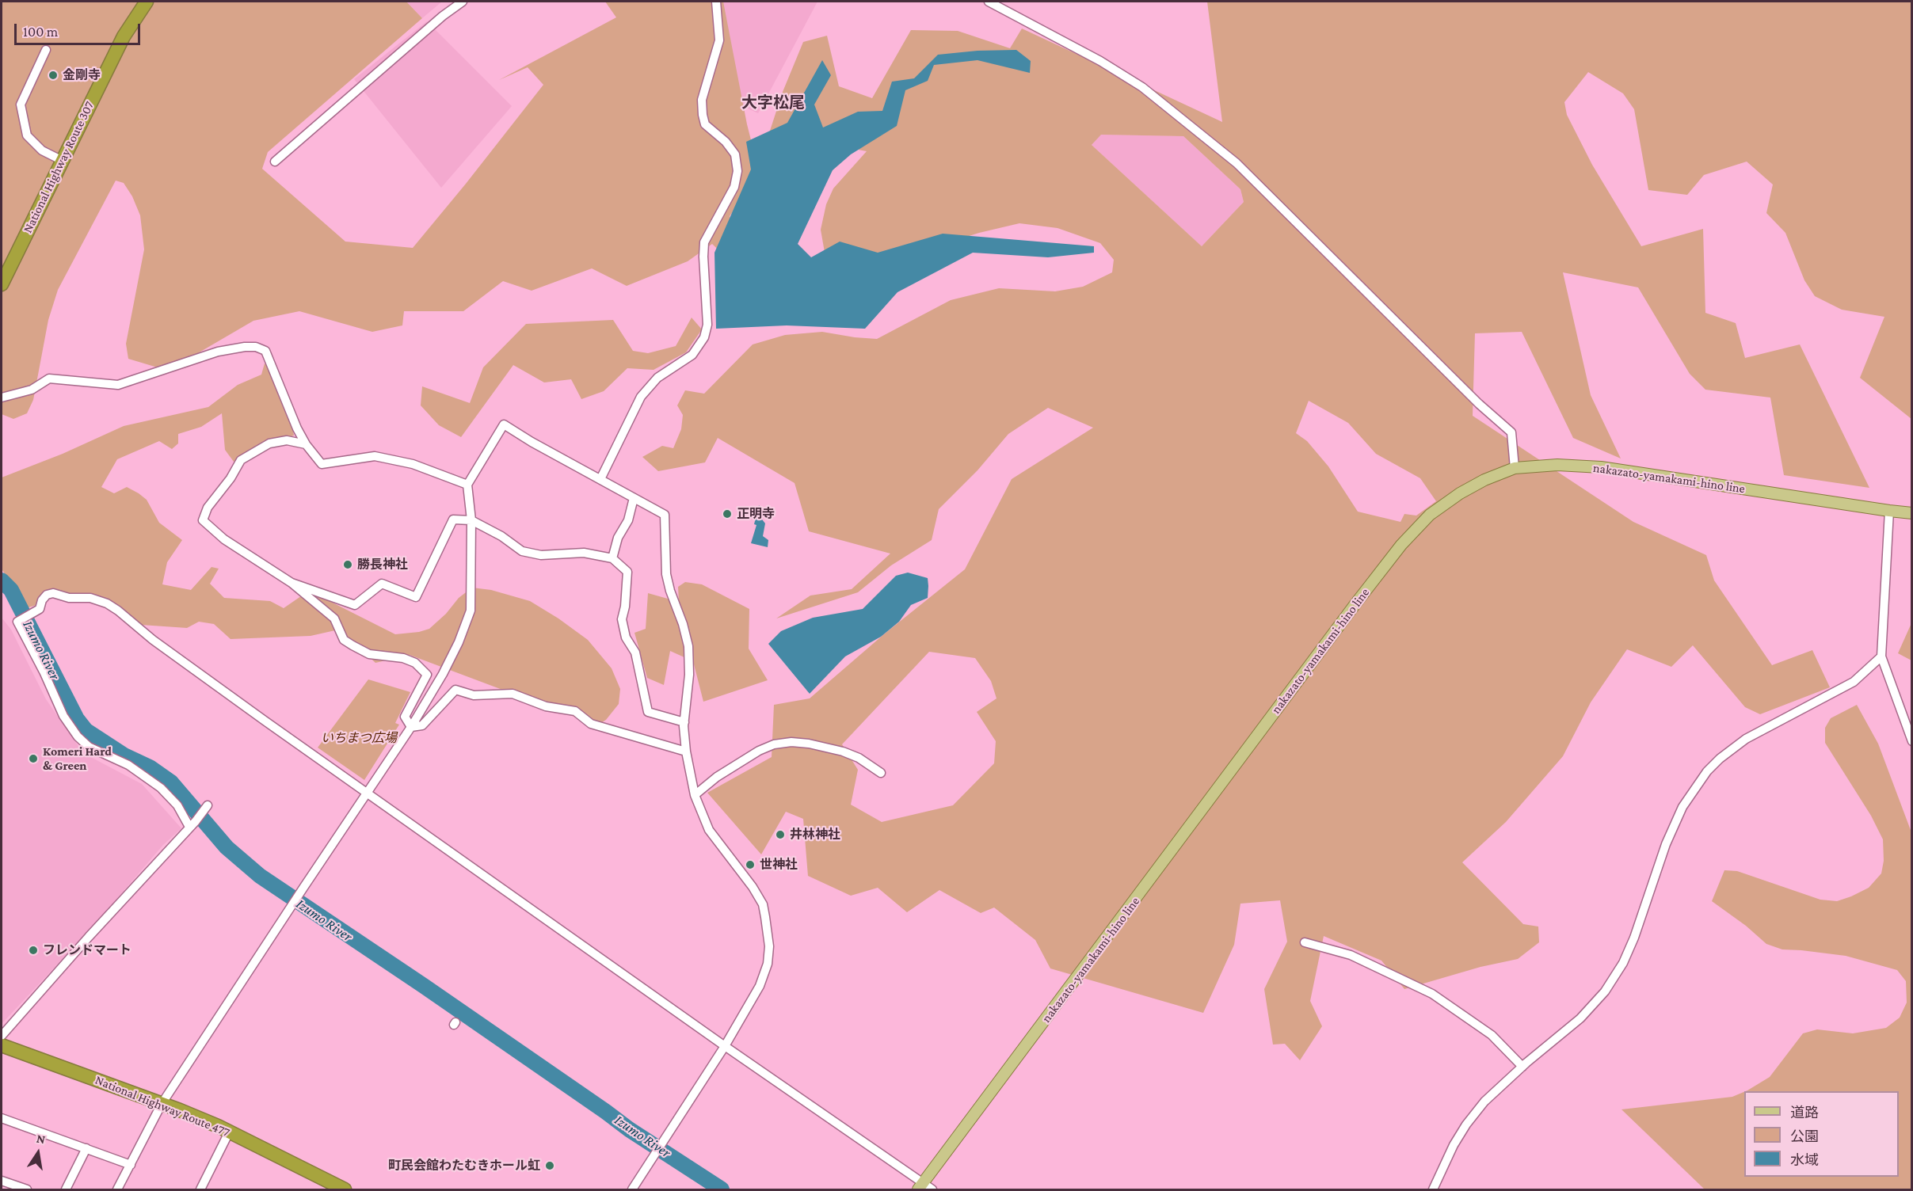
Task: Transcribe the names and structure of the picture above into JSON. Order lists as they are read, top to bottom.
{
  "streets": {
    "highway": ["National Highway Route 307", "National Highway Route 477"],
    "main road": ["nakazato-yamakami-hino line"]
  },
  "districts": ["大字松尾"],
  "water": ["Izumo River"],
  "parks": ["いちまつ広場"],
  "places": [
    "金剛寺",
    "正明寺",
    "勝長神社",
    "Komeri Hard & Green",
    "井林神社",
    "世神社",
    "フレンドマート",
    "町民会館わたむきホール虹"
  ],
  "legend": ["道路", "公園", "水域"],
  "scale_bar": "100 m",
  "north": "top"
}
